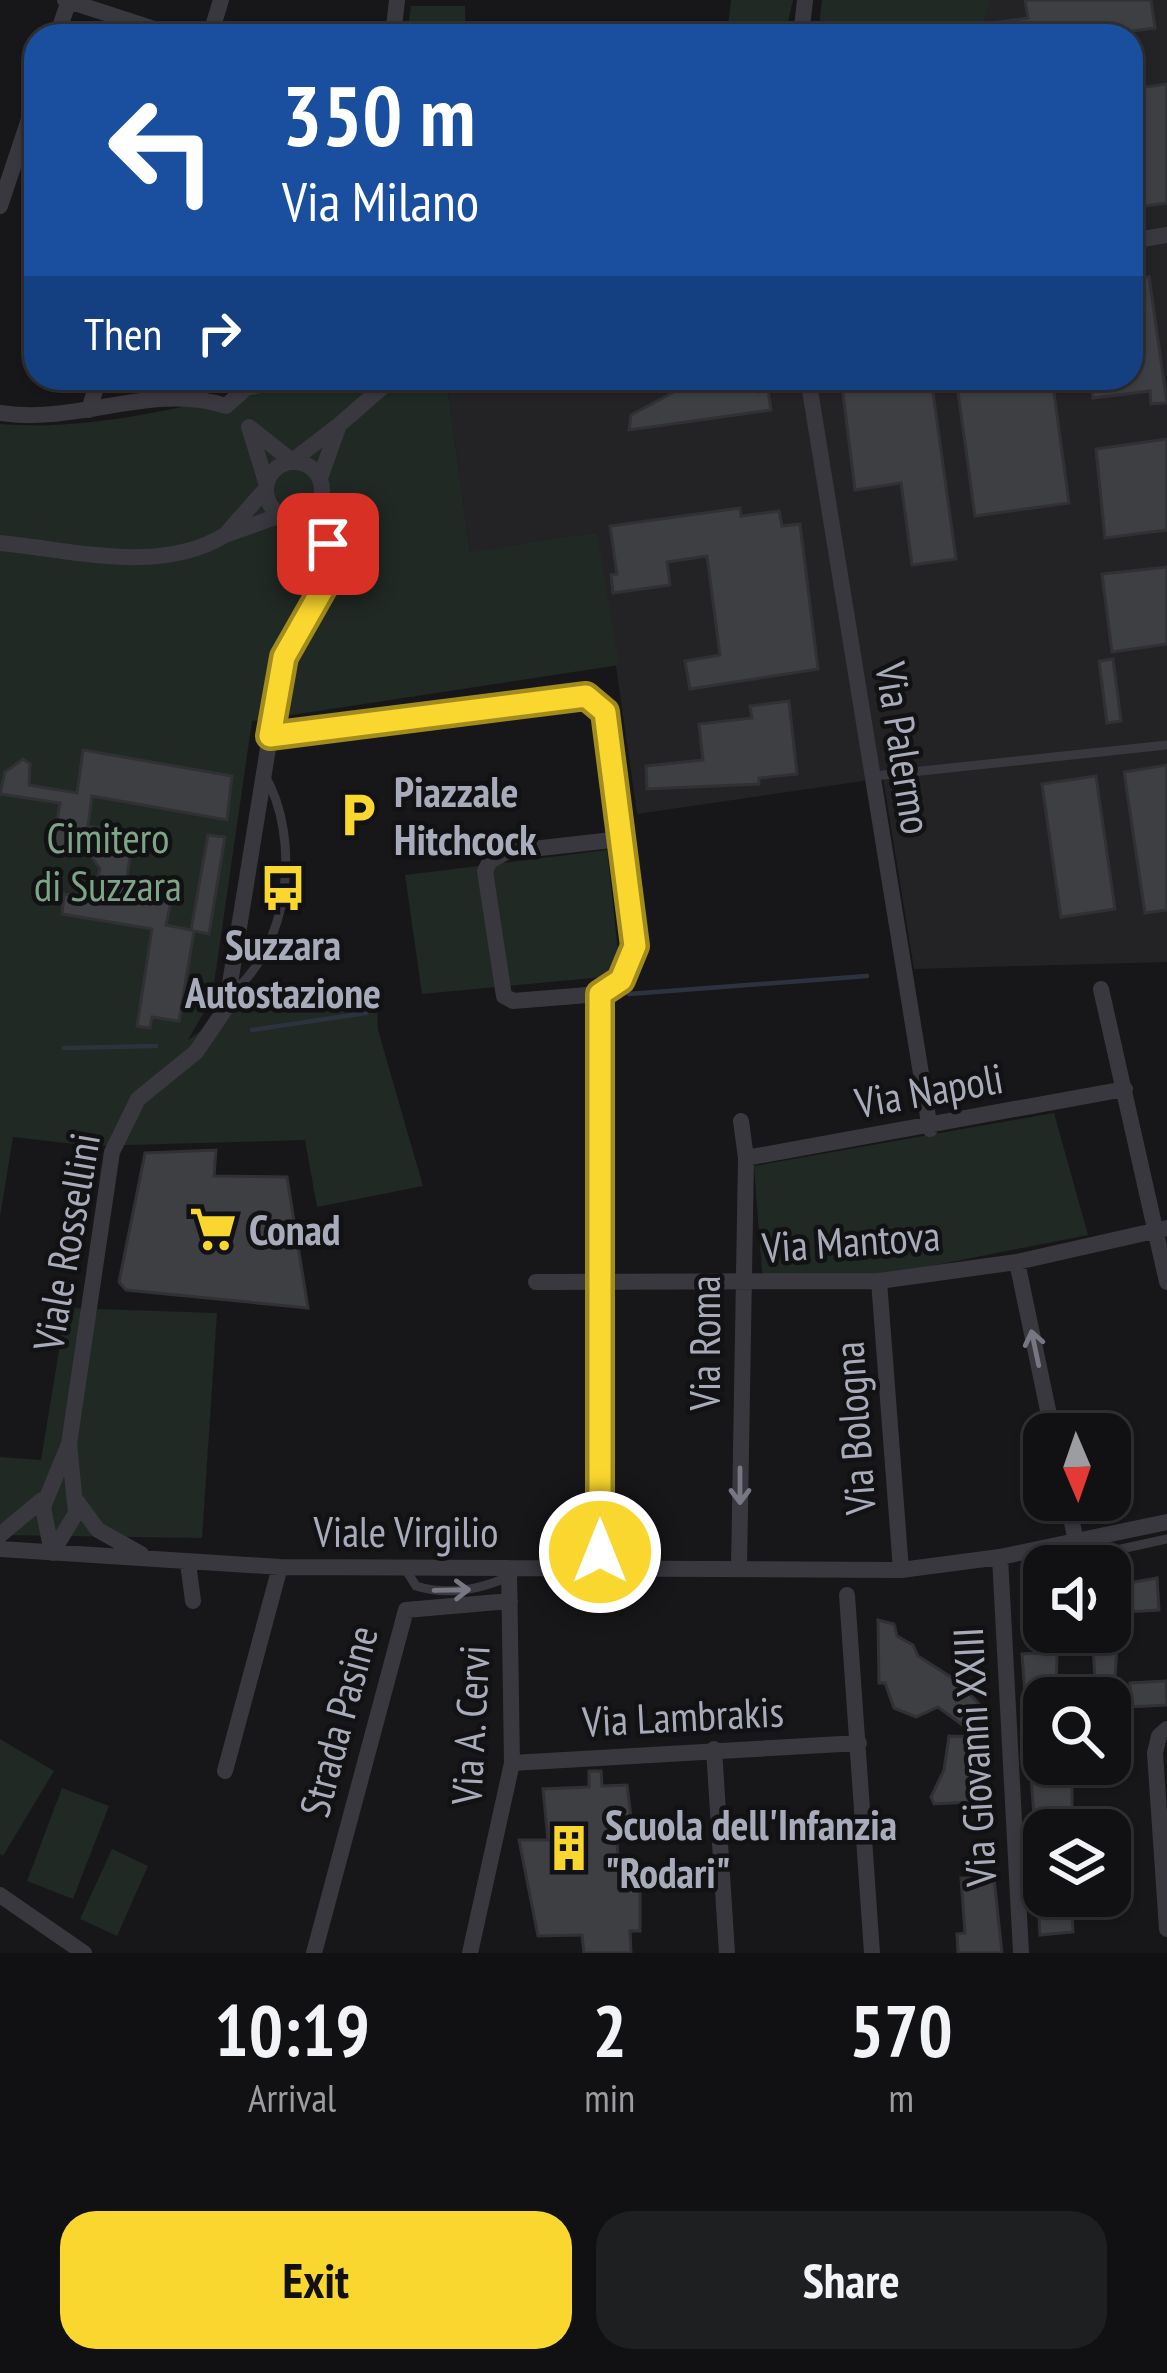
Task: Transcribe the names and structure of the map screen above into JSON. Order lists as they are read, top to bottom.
{
  "streets": {
    "street": [
      "Via Palermo",
      "Via Napoli",
      "Via Mantova",
      "Viale Rossellini",
      "Via Roma",
      "Via Bologna",
      "Viale Virgilio",
      "Via Lambrakis",
      "Strada Pasine",
      "Via A. Cervi",
      "Via Giovanni XXIII"
    ]
  },
  "crossings": [
    ["Via Palermo", "Via Napoli"],
    ["Via Napoli", "Via Roma"],
    ["Via Mantova", "Via Roma"],
    ["Via Mantova", "Via Bologna"],
    ["Via Roma", "Viale Virgilio"],
    ["Via Bologna", "Viale Virgilio"],
    ["Viale Virgilio", "Via A. Cervi"],
    ["Viale Virgilio", "Via Giovanni XXIII"],
    ["Via Lambrakis", "Via A. Cervi"],
    ["Strada Pasine", "Via A. Cervi"]
  ],
  "parks": ["Cimitero di Suzzara"],
  "places": {
    "parking": ["Piazzale Hitchcock"],
    "bus stop": ["Suzzara Autostazione"],
    "supermarket": ["Conad"],
    "building": ["Scuola dell'Infanzia \"Rodari\""]
  },
  "north": "bottom",
  "page": {
    "turn": ["350 m", "Via Milano"],
    "then": "Then",
    "eta": [
      "10:19",
      "Arrival",
      "2",
      "min",
      "570",
      "m"
    ],
    "buttons": ["Exit", "Share"]
  }
}
